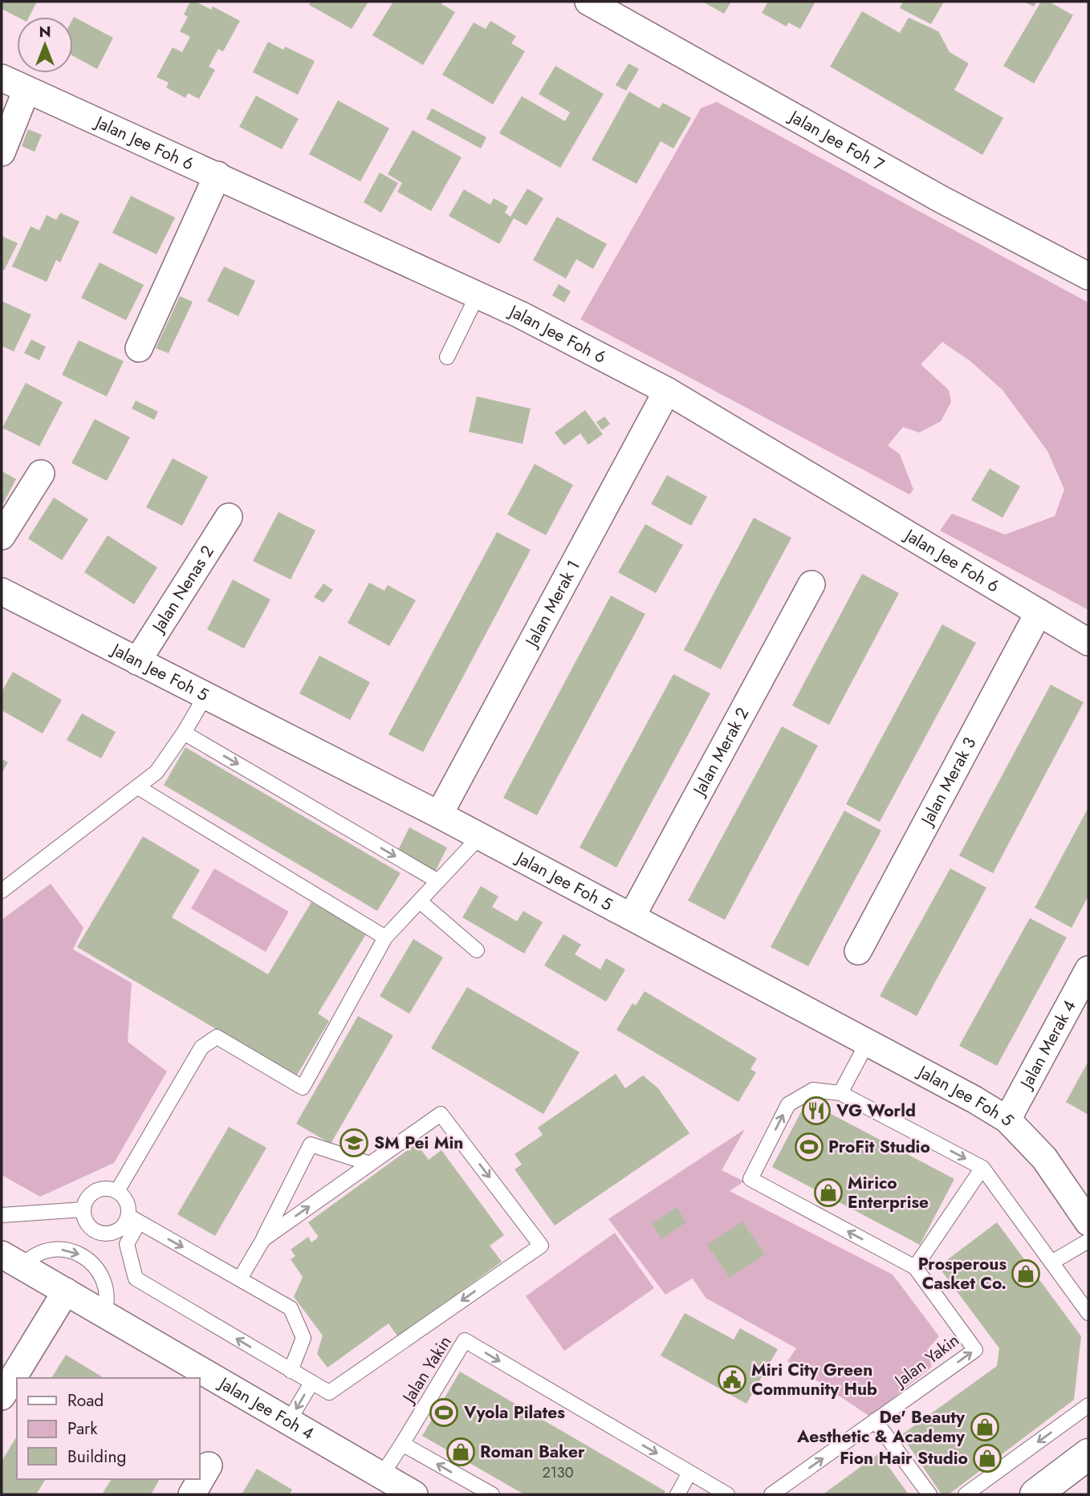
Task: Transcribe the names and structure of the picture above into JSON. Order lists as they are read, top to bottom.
{
  "streets": {
    "street": [
      "Jalan Jee Foh 7",
      "Jalan Jee Foh 6",
      "Jalan Nenas 2",
      "Jalan Merak 1",
      "Jalan Jee Foh 5",
      "Jalan Merak 2",
      "Jalan Merak 3",
      "Jalan Merak 4",
      "Jalan Jee Foh 4"
    ],
    "lane": ["Jalan Yakin"]
  },
  "crossings": [
    ["Jalan Jee Foh 6", "Jalan Merak 1"],
    ["Jalan Jee Foh 6", "Jalan Merak 3"],
    ["Jalan Nenas 2", "Jalan Jee Foh 5"],
    ["Jalan Merak 1", "Jalan Jee Foh 5"],
    ["Jalan Jee Foh 5", "Jalan Merak 2"],
    ["Jalan Jee Foh 5", "Jalan Merak 4"]
  ],
  "places": {
    "restaurant": ["VG World"],
    "school or university": ["SM Pei Min"],
    "sports": ["ProFit Studio", "Vyola Pilates"],
    "shop": [
      "Mirico Enterprise",
      "Prosperous Casket Co.",
      "De' Beauty Aesthetic & Academy",
      "Roman Baker",
      "Fion Hair Studio"
    ],
    "public building": ["Miri City Green Community Hub"]
  },
  "house_numbers": ["2130"],
  "legend": ["Road", "Park", "Building"],
  "north": "top"
}
